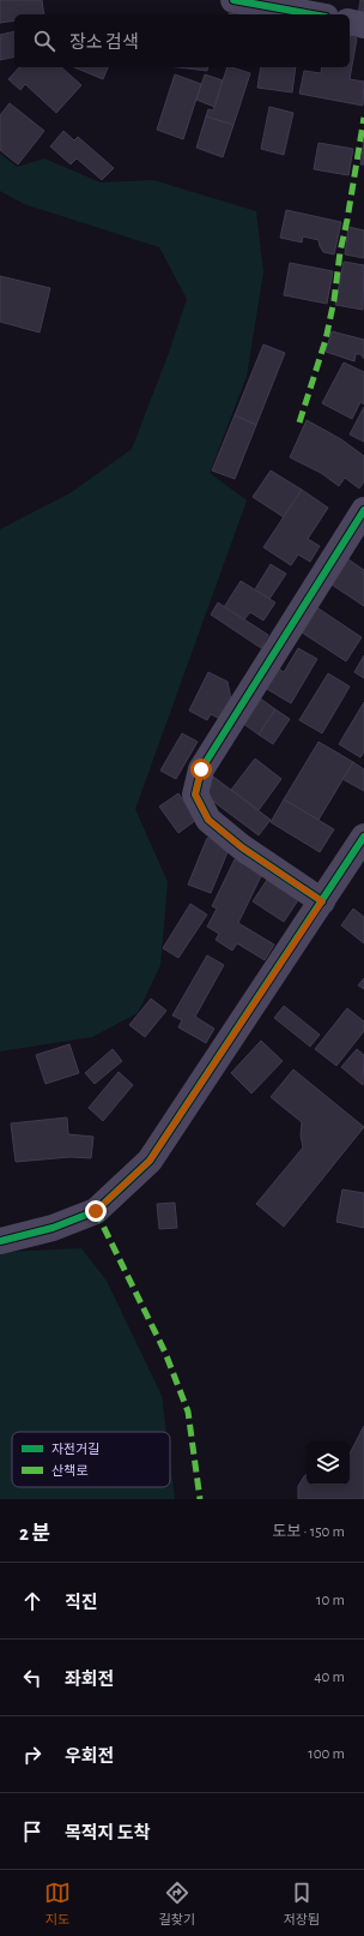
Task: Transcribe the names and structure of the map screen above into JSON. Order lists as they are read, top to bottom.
{
  "legend": ["자전거길", "산책로"],
  "page": {
    "search": "장소 검색",
    "heading": ["2 분", "도보 · 150 m"],
    "list": [
      ["직진", "10 m"],
      ["좌회전", "40 m"],
      ["우회전", "100 m"],
      "목적지 도착"
    ],
    "nav": ["지도", "길찾기", "저장됨"]
  }
}
